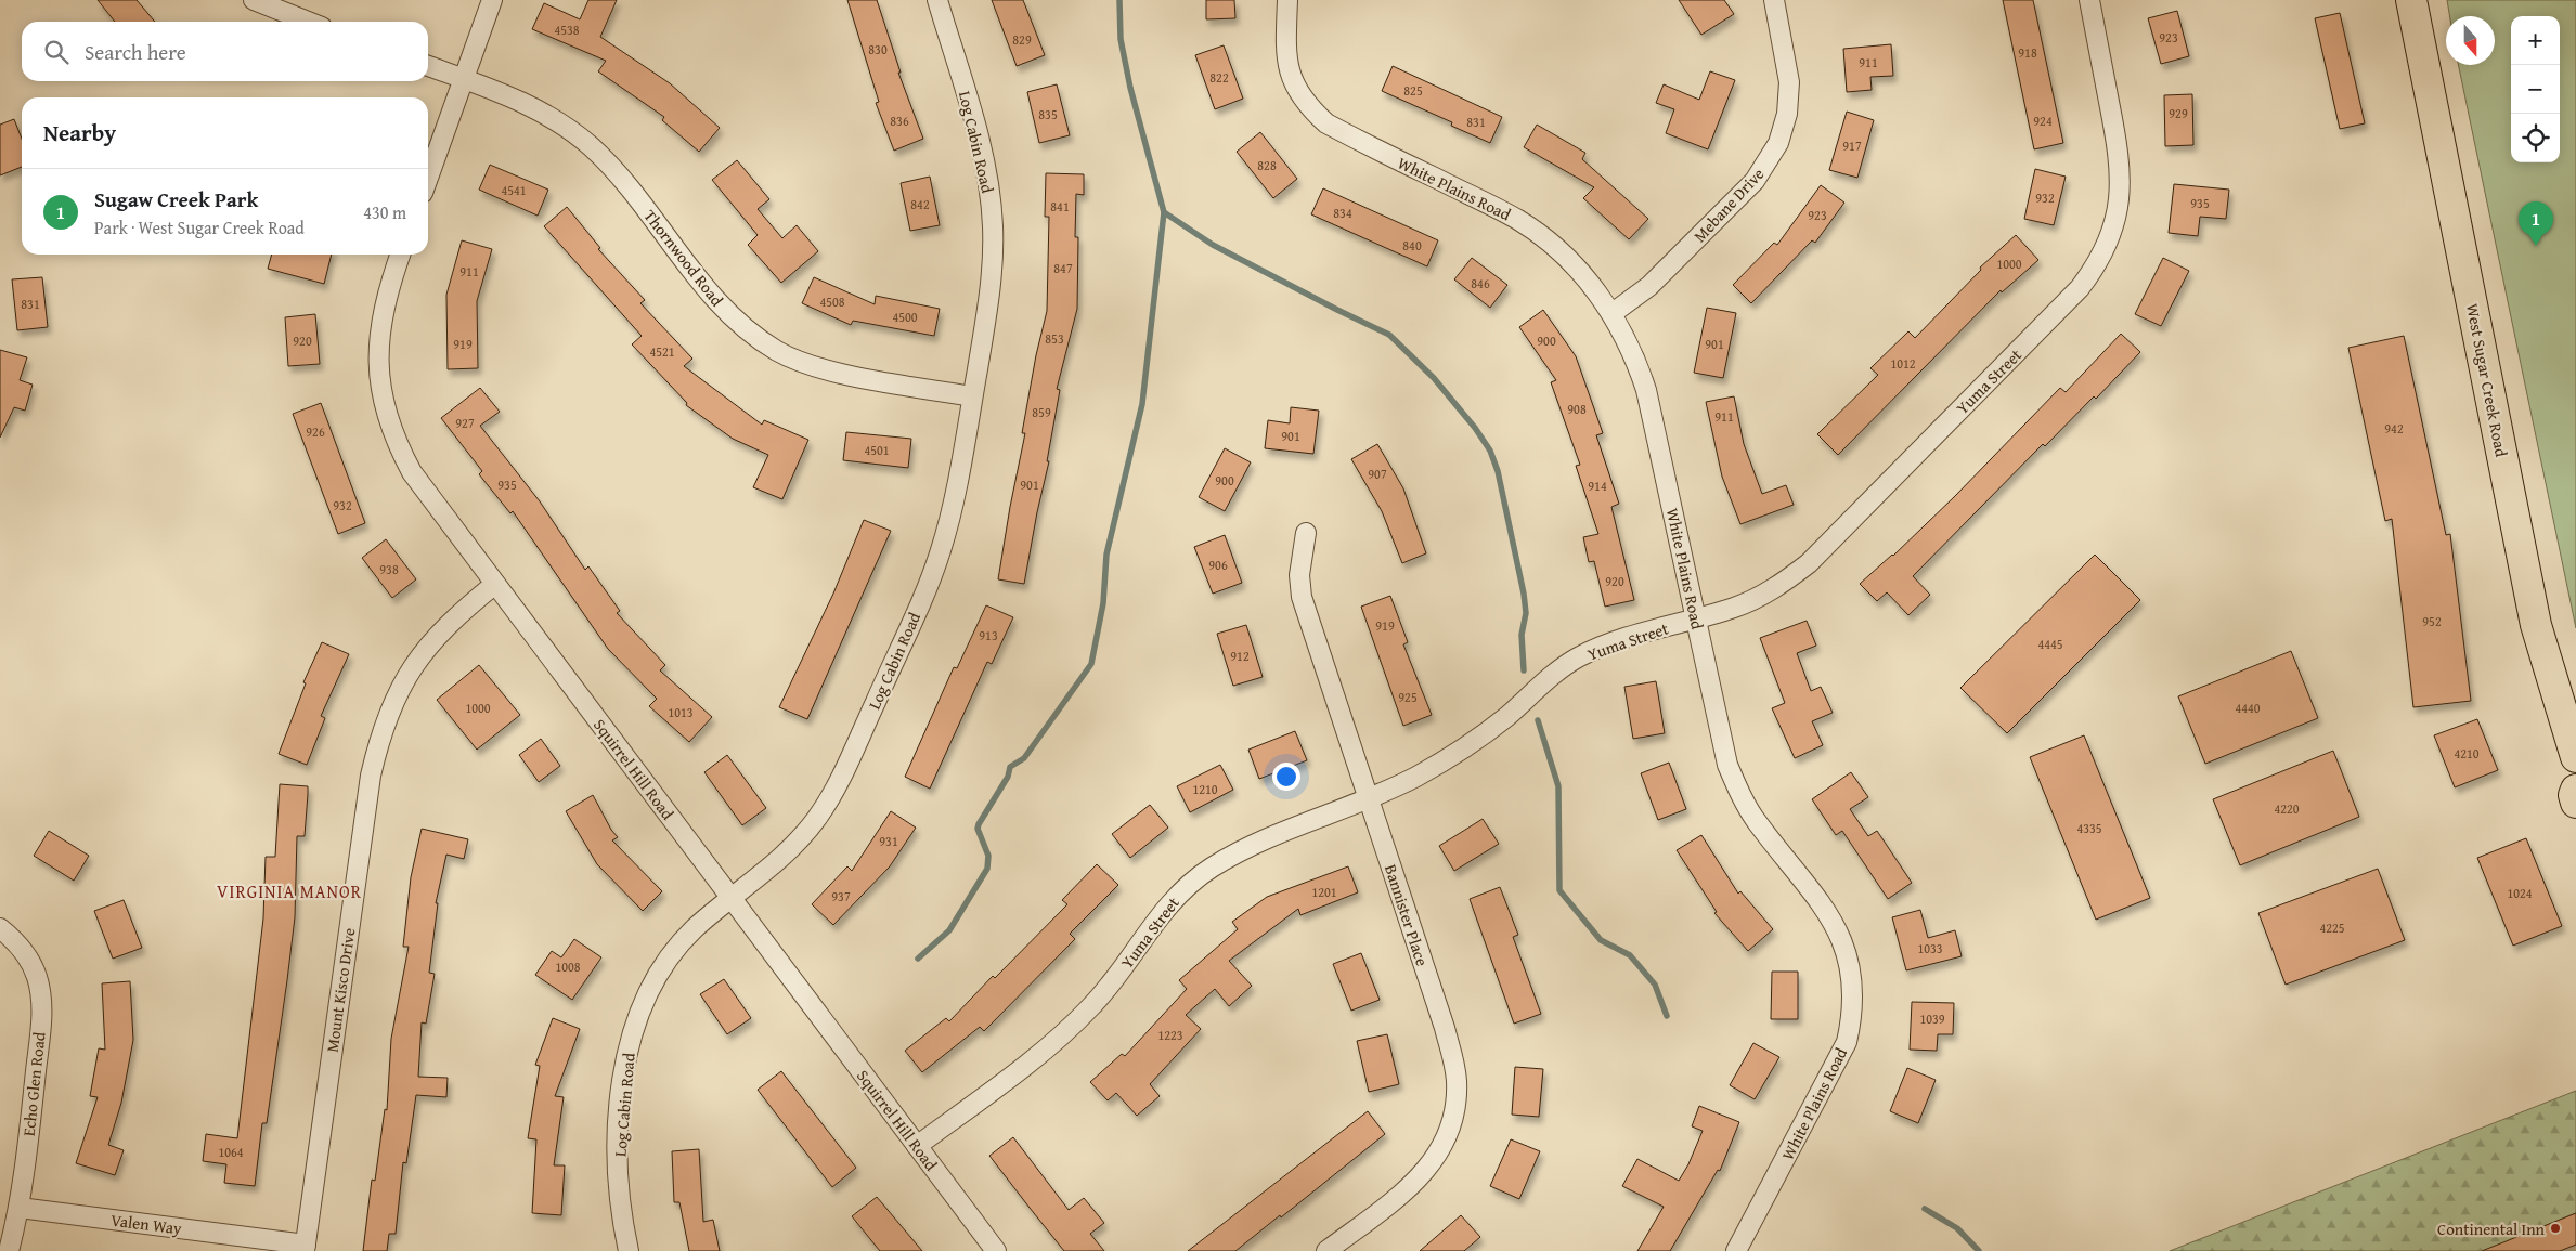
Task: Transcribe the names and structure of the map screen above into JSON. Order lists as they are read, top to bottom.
{
  "streets": {
    "main road": ["West Sugar Creek Road"],
    "street": [
      "Log Cabin Road",
      "White Plains Road",
      "Mebane Drive",
      "Thornwood Road",
      "Yuma Street",
      "Squirrel Hill Road",
      "Bannister Place",
      "Mount Kisco Drive",
      "Echo Glen Road",
      "Valen Way"
    ]
  },
  "crossings": [
    ["Log Cabin Road", "Thornwood Road"],
    ["Log Cabin Road", "Squirrel Hill Road"],
    ["White Plains Road", "Mebane Drive"],
    ["White Plains Road", "Yuma Street"],
    ["Yuma Street", "Squirrel Hill Road"],
    ["Yuma Street", "Bannister Place"],
    ["Squirrel Hill Road", "Mount Kisco Drive"],
    ["Mount Kisco Drive", "Valen Way"],
    ["Echo Glen Road", "Valen Way"]
  ],
  "districts": ["VIRGINIA MANOR"],
  "places": ["Continental Inn"],
  "house_numbers": [
    "4538",
    "923",
    "829",
    "830",
    "918",
    "911",
    "822",
    "825",
    "929",
    "835",
    "836",
    "924",
    "831",
    "917",
    "828",
    "4541",
    "932",
    "935",
    "842",
    "841",
    "834",
    "923",
    "840",
    "1000",
    "847",
    "911",
    "846",
    "4508",
    "831",
    "4500",
    "853",
    "920",
    "900",
    "919",
    "901",
    "4521",
    "1012",
    "908",
    "859",
    "911",
    "927",
    "942",
    "926",
    "901",
    "4501",
    "907",
    "900",
    "935",
    "901",
    "914",
    "932",
    "906",
    "938",
    "920",
    "952",
    "919",
    "913",
    "4445",
    "912",
    "925",
    "1000",
    "4440",
    "1013",
    "4210",
    "1210",
    "4220",
    "4335",
    "931",
    "1201",
    "1024",
    "937",
    "4225",
    "1033",
    "1008",
    "1039",
    "1223",
    "1064"
  ],
  "north": "bottom",
  "page": {
    "map_buttons": ["+", "−"],
    "search": "Search here",
    "heading": "Nearby",
    "list": [
      {
        "mark": "1",
        "name": "Sugaw Creek Park",
        "note": "Park · West Sugar Creek Road",
        "value": "430 m"
      }
    ],
    "pins": "1"
  }
}
